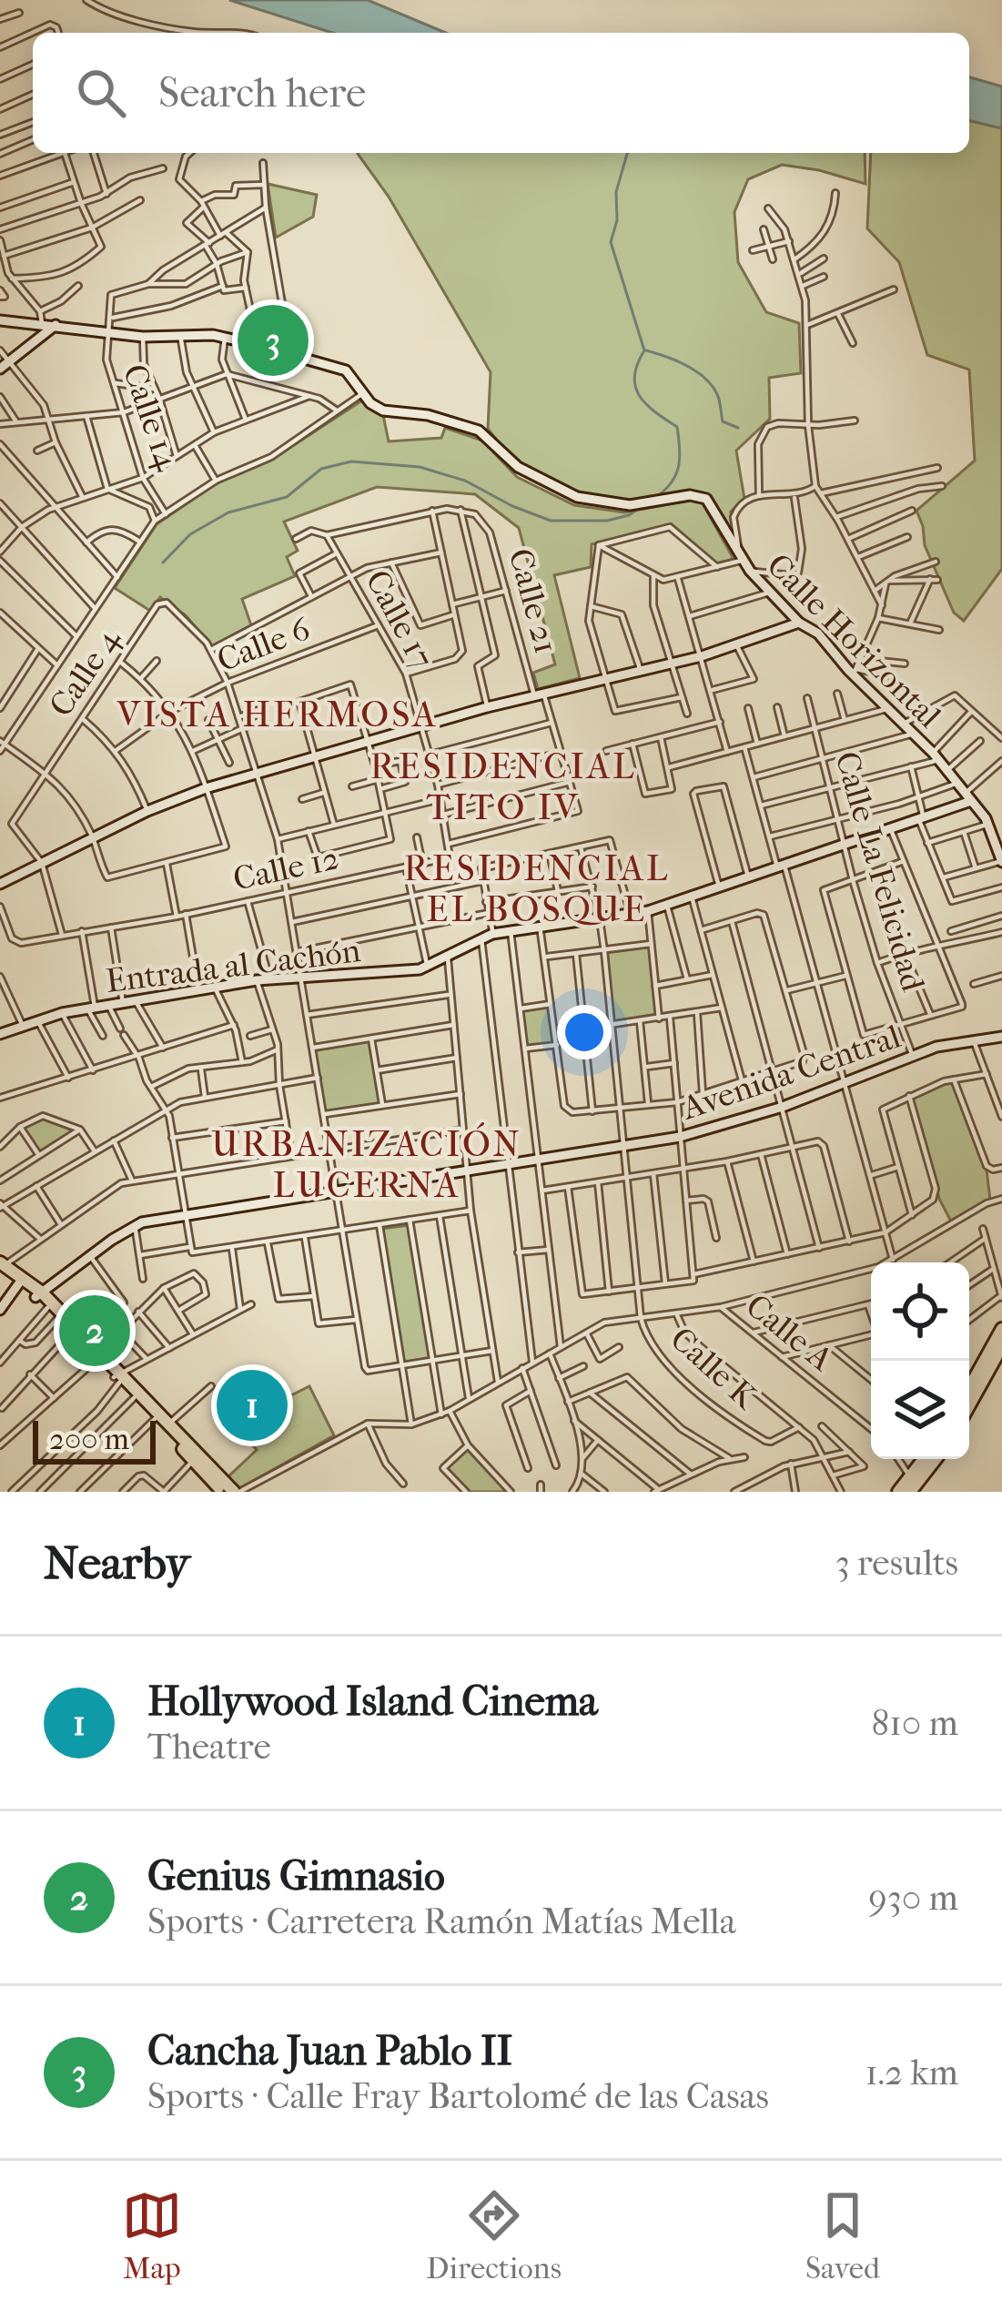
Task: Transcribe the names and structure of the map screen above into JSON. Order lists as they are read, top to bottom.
{
  "streets": {
    "main road": ["Calle Horizontal", "Entrada al Cachón", "Avenida Central"],
    "street": [
      "Calle 14",
      "Calle 21",
      "Calle 17",
      "Calle 6",
      "Calle 4",
      "Calle 12",
      "Calle La Felicidad",
      "Calle A",
      "Calle K"
    ]
  },
  "crossings": [
    ["Calle 21", "Calle 17"],
    ["Calle 17", "Calle 6"],
    ["Calle 17", "Calle 12"],
    ["Calle Horizontal", "Entrada al Cachón"],
    ["Calle La Felicidad", "Entrada al Cachón"],
    ["Calle La Felicidad", "Avenida Central"]
  ],
  "districts": [
    "VISTA HERMOSA",
    "RESIDENCIAL TITO IV",
    "RESIDENCIAL EL BOSQUE",
    "URBANIZACIÓN LUCERNA"
  ],
  "scale_bar": "200 m",
  "page": {
    "search": "Search here",
    "pins": ["3", "2", "1"],
    "scale": "200 m",
    "heading": ["Nearby", "3 results"],
    "list": [
      {
        "mark": "1",
        "name": "Hollywood Island Cinema",
        "note": "Theatre",
        "value": "810 m"
      },
      {
        "mark": "2",
        "name": "Genius Gimnasio",
        "note": "Sports · Carretera Ramón Matías Mella",
        "value": "930 m"
      },
      {
        "mark": "3",
        "name": "Cancha Juan Pablo II",
        "note": "Sports · Calle Fray Bartolomé de las Casas",
        "value": "1.2 km"
      }
    ],
    "nav": ["Map", "Directions", "Saved"]
  }
}
